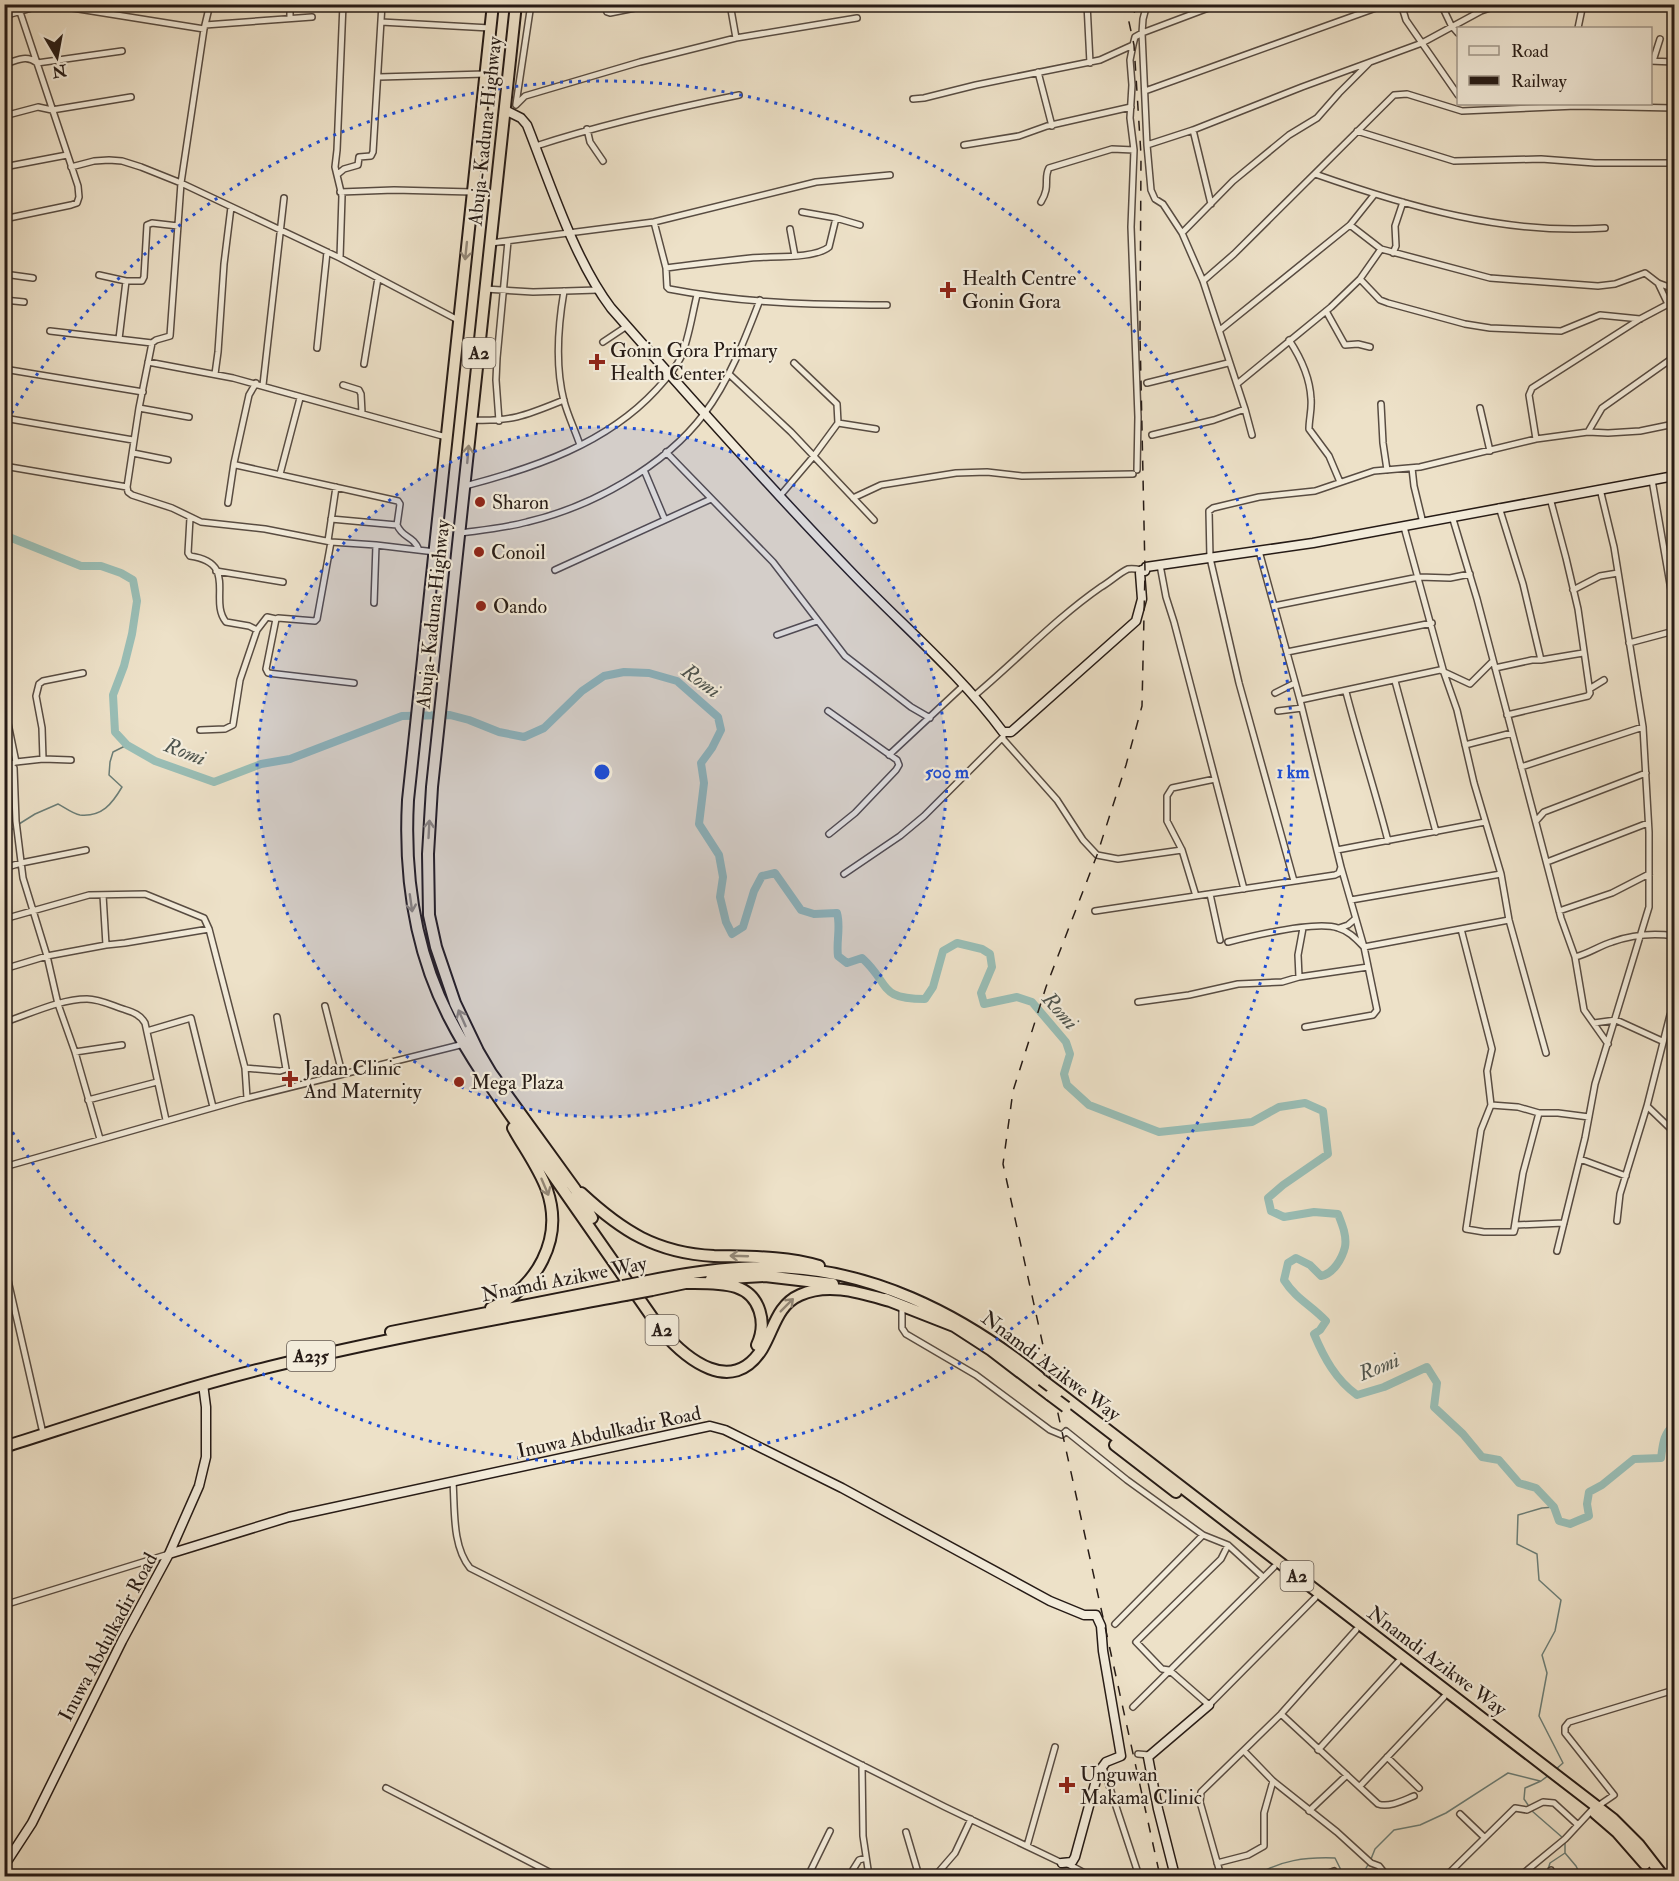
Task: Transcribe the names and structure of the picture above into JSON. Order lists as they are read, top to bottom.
{
  "streets": {
    "highway": [
      "Abuja-Kaduna Highway",
      "A2",
      "Nnamdi Azikwe Way",
      "A235"
    ],
    "street": ["Inuwa Abdulkadir Road"]
  },
  "crossings": [
    ["Abuja-Kaduna Highway", "A2"],
    ["A2", "Nnamdi Azikwe Way"]
  ],
  "water": ["Romi"],
  "places": {
    "health": [
      "Health Centre Gonin Gora",
      "Gonin Gora Primary Health Center",
      "Jadan Clinic And Maternity",
      "Unguwan Makama Clinic"
    ],
    "other": [
      "Sharon",
      "Conoil",
      "Oando",
      "Mega Plaza"
    ]
  },
  "legend": ["Road", "Railway"],
  "north": "bottom",
  "rings": ["500 m", "1 km"]
}
